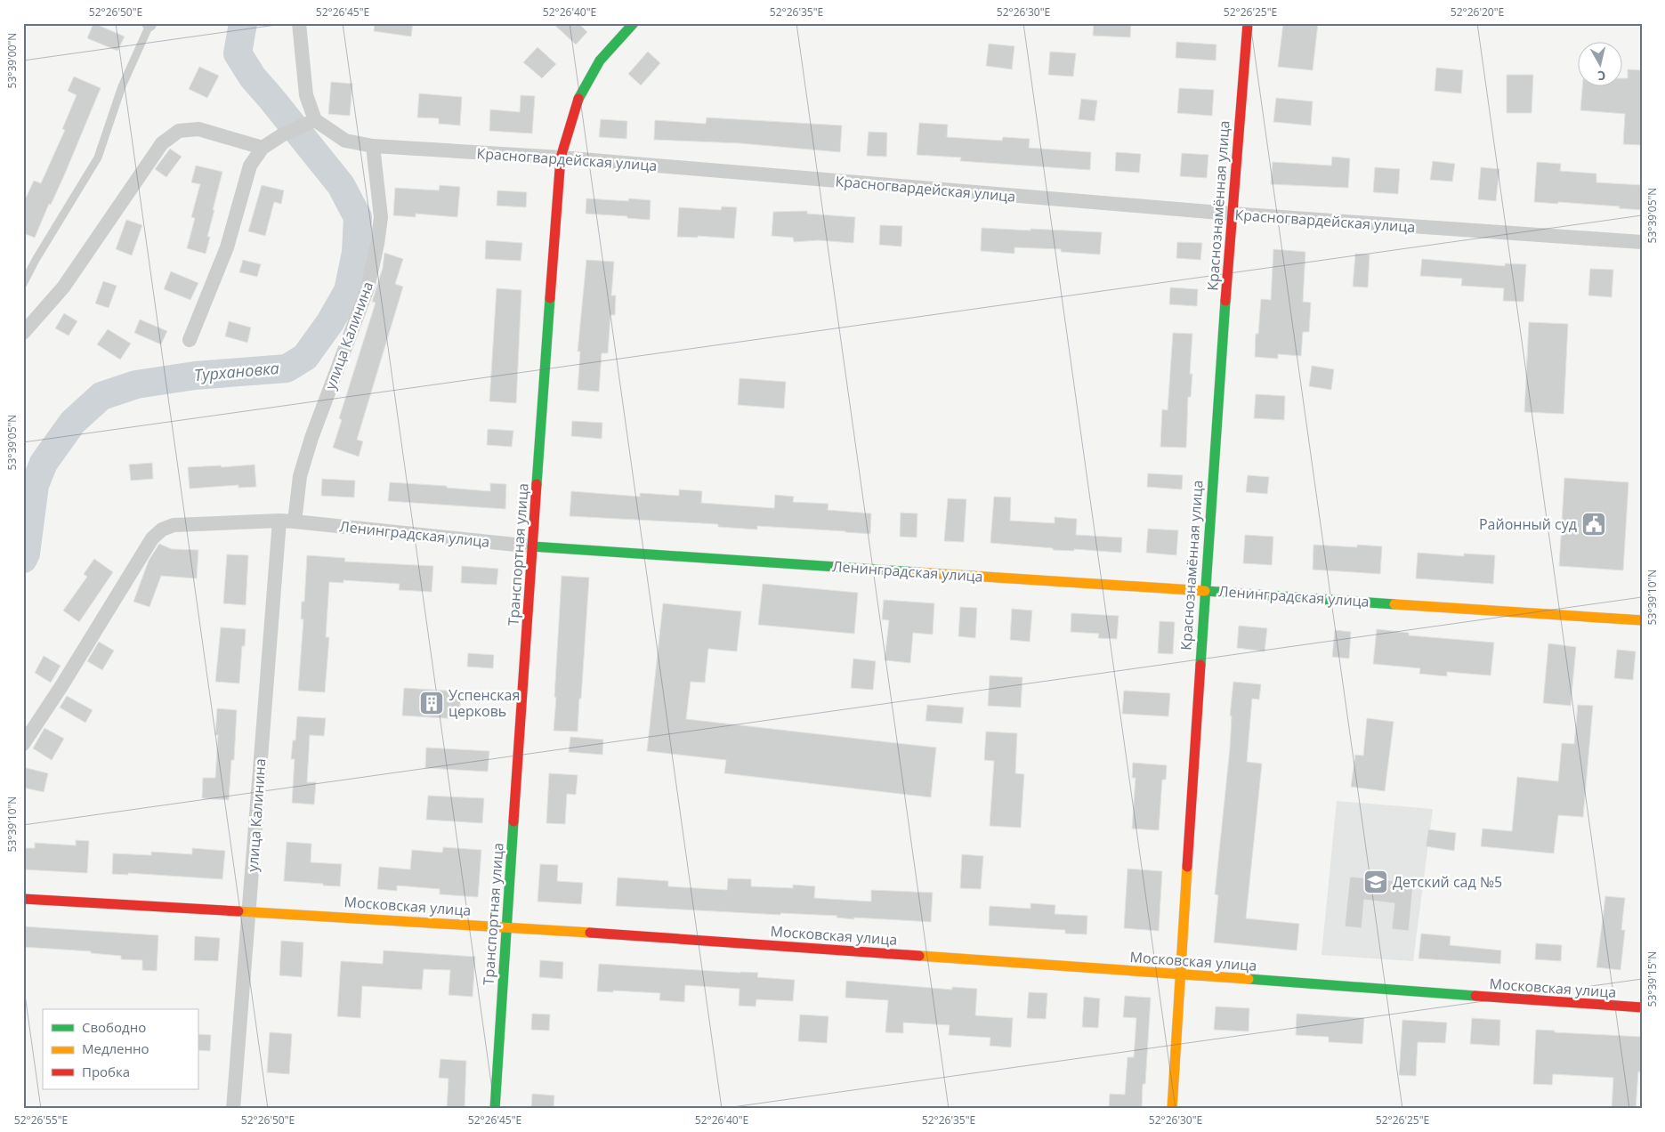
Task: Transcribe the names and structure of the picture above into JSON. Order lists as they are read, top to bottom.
{
  "streets": {
    "street": [
      "Красногвардейская улица",
      "Краснознамённая улица",
      "улица Калинина",
      "Ленинградская улица",
      "Транспортная улица",
      "Московская улица"
    ]
  },
  "crossings": [
    ["Красногвардейская улица", "Краснознамённая улица"],
    ["Красногвардейская улица", "улица Калинина"],
    ["Красногвардейская улица", "Транспортная улица"],
    ["Краснознамённая улица", "Ленинградская улица"],
    ["Краснознамённая улица", "Московская улица"],
    ["улица Калинина", "Ленинградская улица"],
    ["улица Калинина", "Московская улица"],
    ["Ленинградская улица", "Транспортная улица"],
    ["Транспортная улица", "Московская улица"]
  ],
  "water": ["Турхановка"],
  "places": {
    "public building": ["Районный суд"],
    "building": ["Успенская церковь"],
    "school or university": ["Детский сад №5"]
  },
  "legend": ["Свободно", "Медленно", "Пробка"],
  "north": "bottom",
  "coordinates": [
    "52°26'50\"E",
    "52°26'45\"E",
    "52°26'40\"E",
    "52°26'35\"E",
    "52°26'30\"E",
    "52°26'25\"E",
    "52°26'20\"E",
    "53°39'00\"N",
    "53°39'05\"N",
    "53°39'10\"N",
    "53°39'15\"N",
    "52°26'55\"E"
  ]
}
